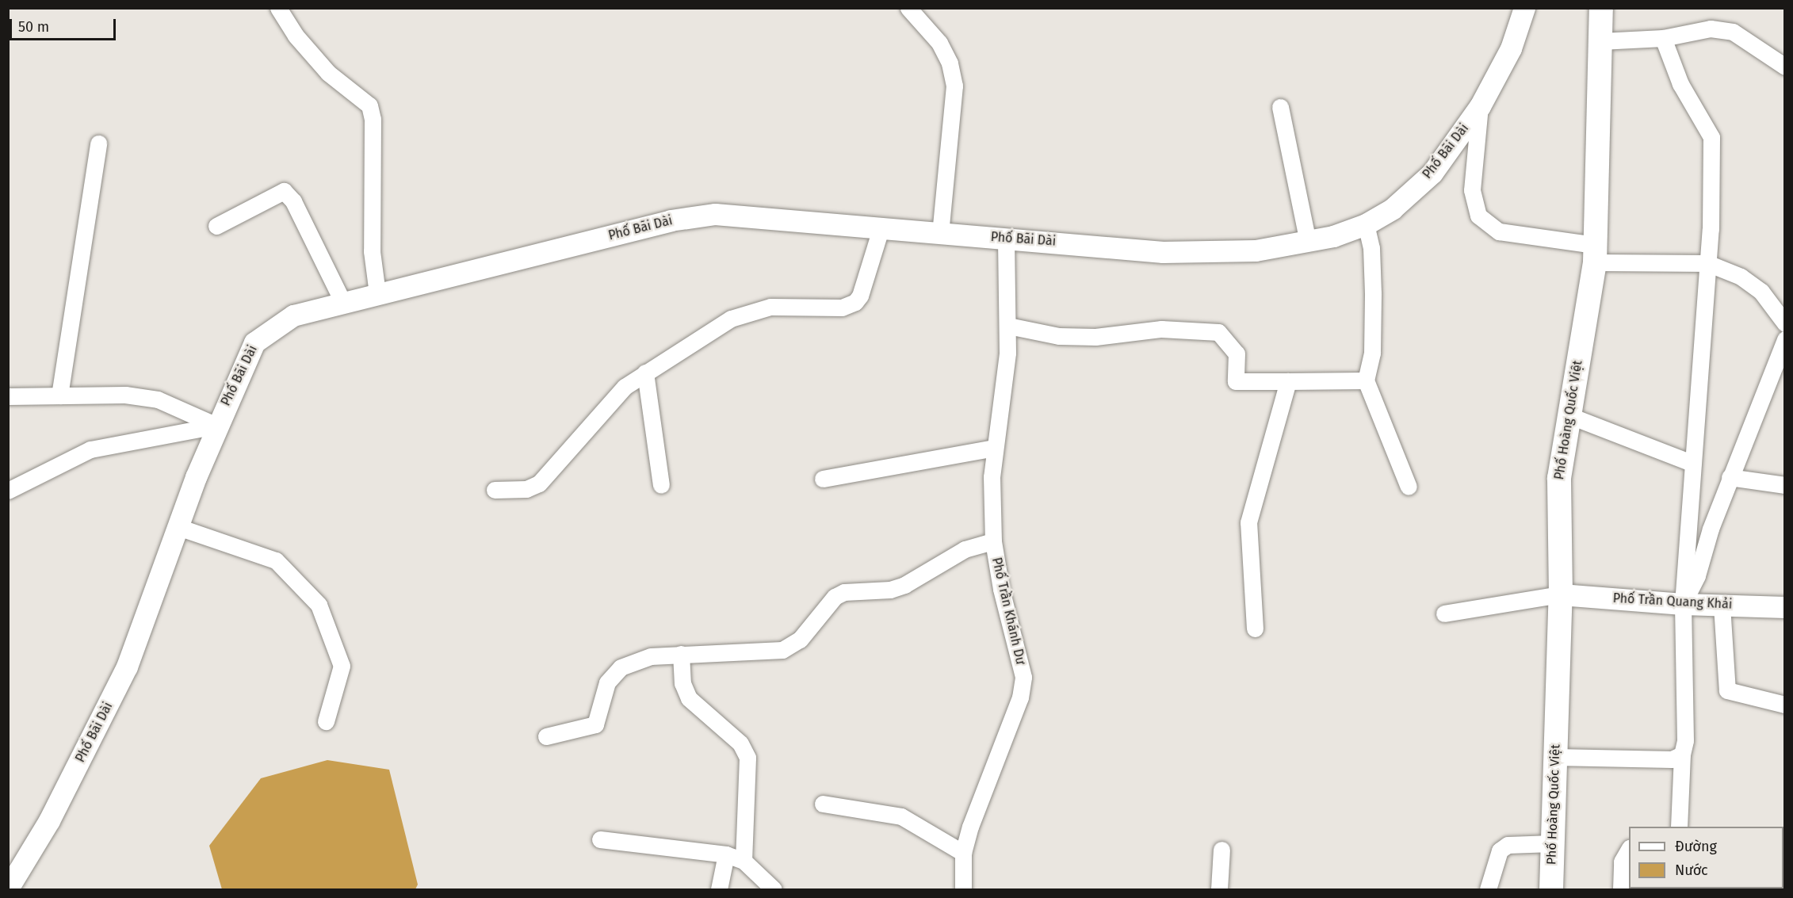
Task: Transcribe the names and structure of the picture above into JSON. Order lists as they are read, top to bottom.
{
  "streets": {
    "main road": ["Phố Hoàng Quốc Việt"],
    "street": ["Phố Bãi Dài", "Phố Trần Quang Khải", "Phố Trần Khánh Dư"]
  },
  "crossings": [
    ["Phố Bãi Dài", "Phố Trần Khánh Dư"],
    ["Phố Hoàng Quốc Việt", "Phố Trần Quang Khải"]
  ],
  "legend": ["Đường", "Nước"],
  "scale_bar": "50 m"
}
